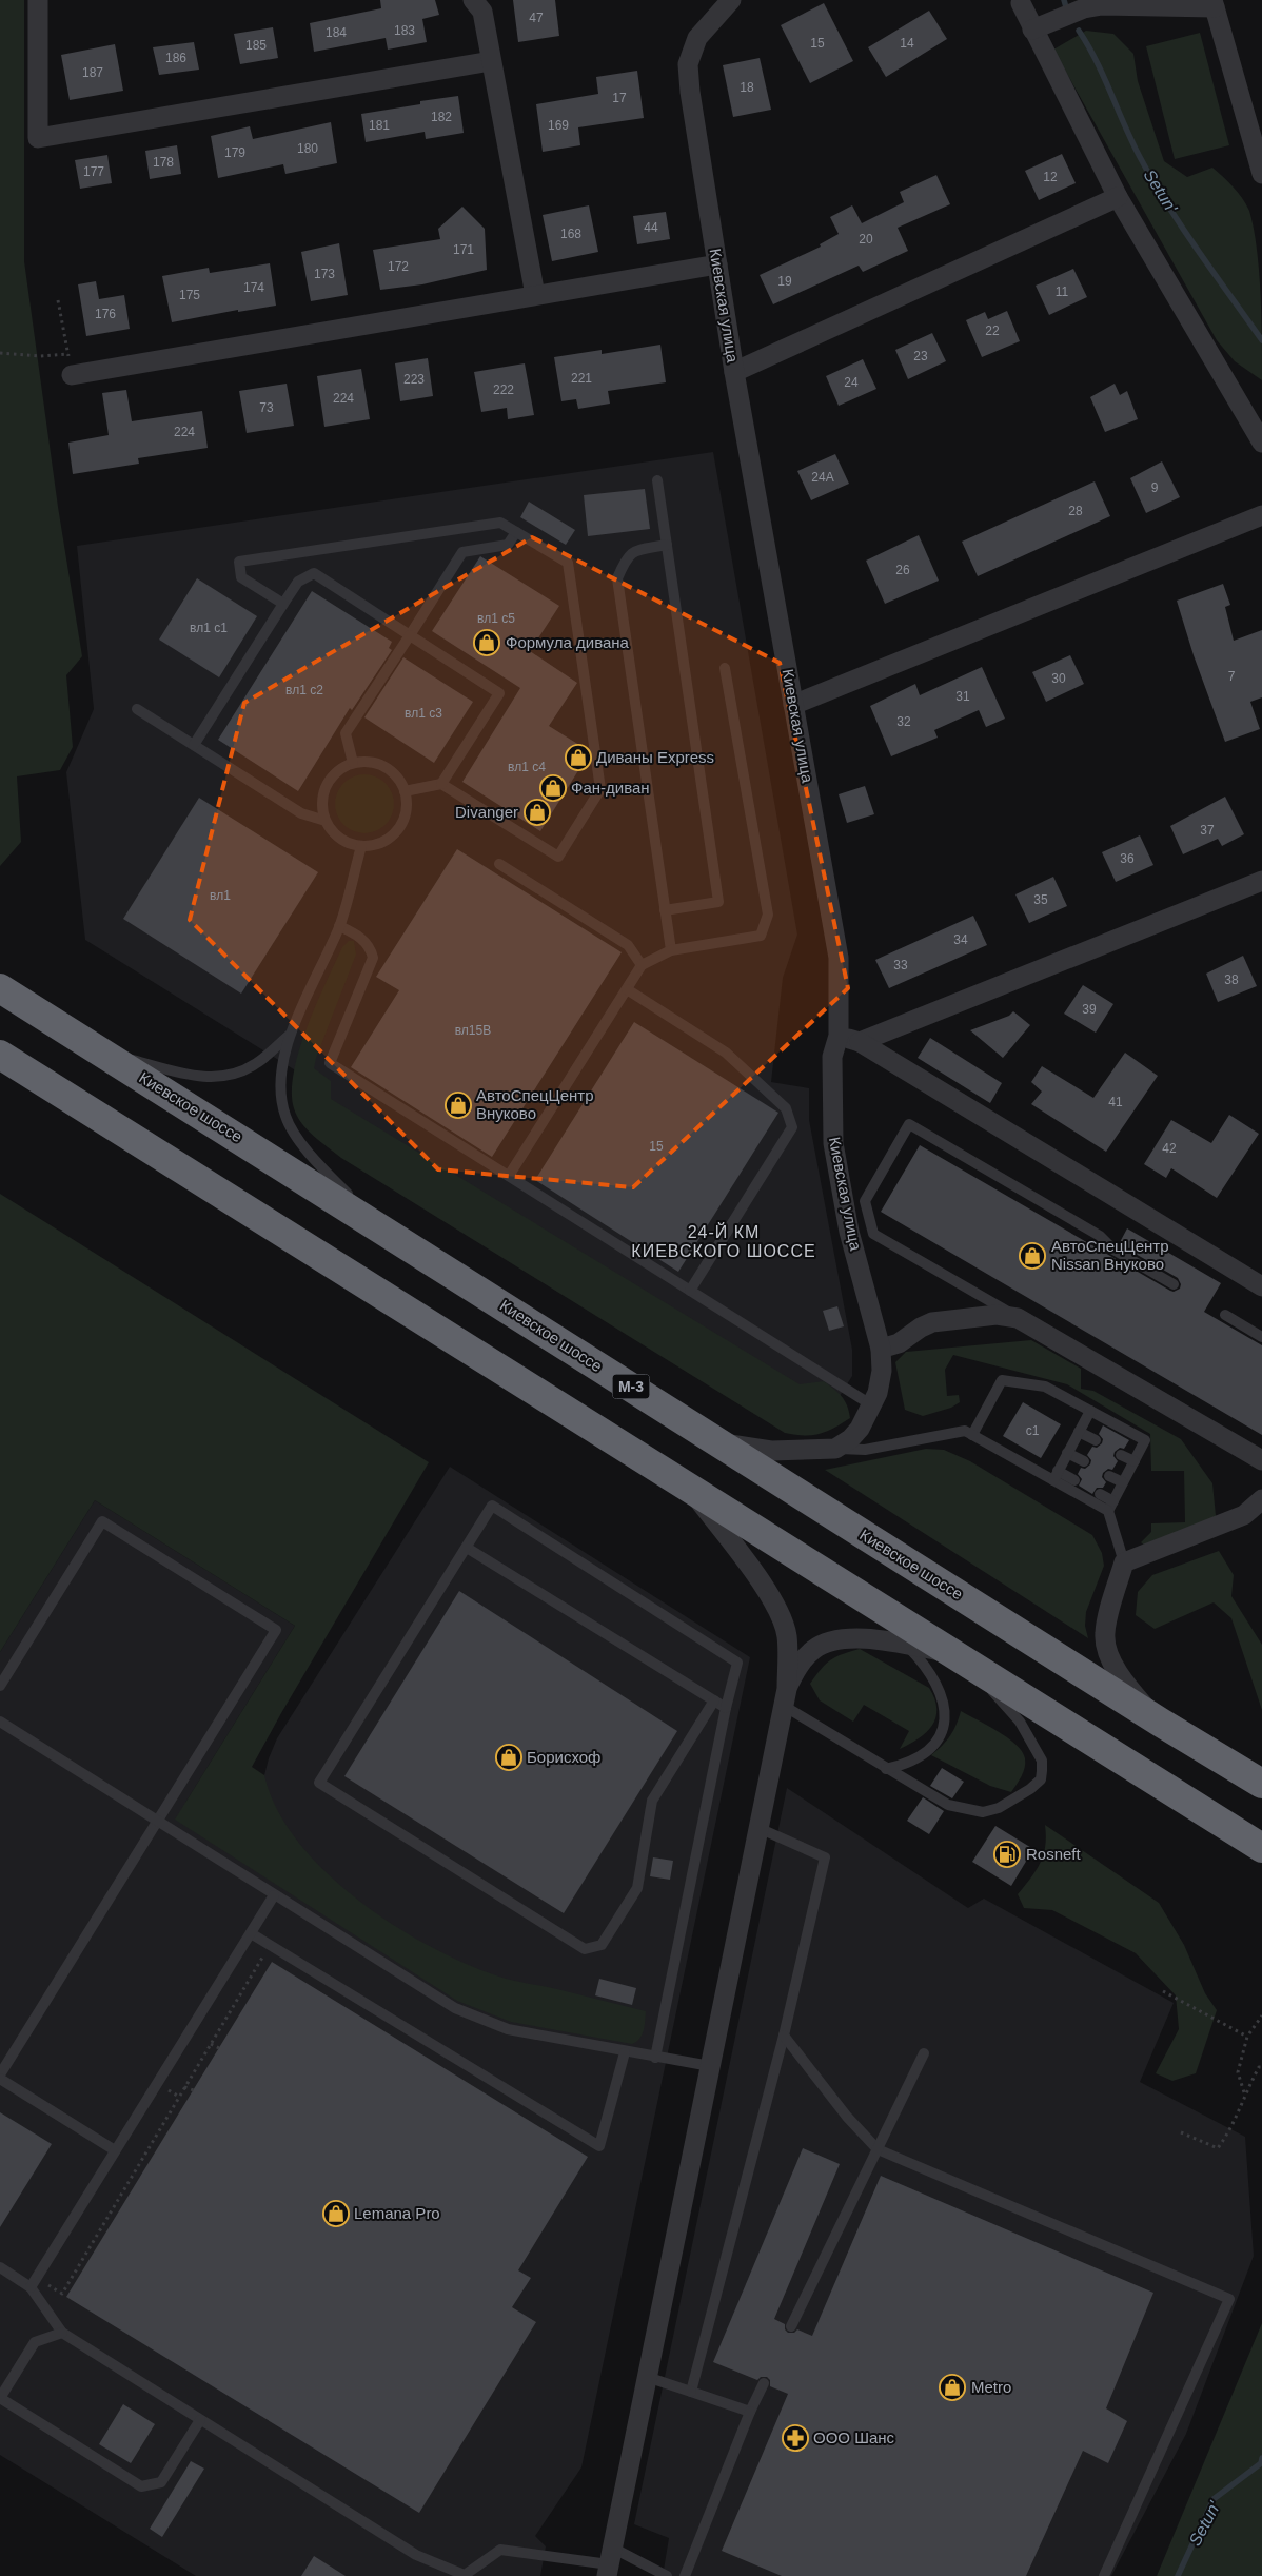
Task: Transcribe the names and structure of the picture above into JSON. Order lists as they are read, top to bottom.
{
  "streets": {
    "highway": ["Киевское шоссе", "М-3"],
    "street": ["Киевская улица"]
  },
  "districts": ["24-Й КМ КИЕВСКОГО ШОССЕ"],
  "water": ["Setun'"],
  "places": {
    "shop": [
      "Формула дивана",
      "Диваны Express",
      "Фан-диван",
      "Divanger",
      "АвтоСпецЦентр Внуково",
      "АвтоСпецЦентр Nissan Внуково",
      "Борисхоф",
      "Lemana Pro",
      "Metro"
    ],
    "fuel station": ["Rosneft"],
    "pharmacy": ["ООО Шанс"]
  },
  "house_numbers": [
    "47",
    "183",
    "184",
    "15",
    "14",
    "185",
    "186",
    "187",
    "18",
    "17",
    "182",
    "181",
    "169",
    "180",
    "179",
    "178",
    "177",
    "12",
    "44",
    "168",
    "20",
    "171",
    "172",
    "173",
    "19",
    "174",
    "11",
    "175",
    "176",
    "22",
    "23",
    "221",
    "223",
    "24",
    "222",
    "224",
    "73",
    "224",
    "24А",
    "9",
    "28",
    "26",
    "вл1 с5",
    "вл1 с1",
    "7",
    "30",
    "вл1 с2",
    "31",
    "вл1 с3",
    "32",
    "вл1 с4",
    "37",
    "36",
    "вл1",
    "35",
    "34",
    "33",
    "38",
    "39",
    "вл15В",
    "41",
    "15",
    "42",
    "с1"
  ]
}
